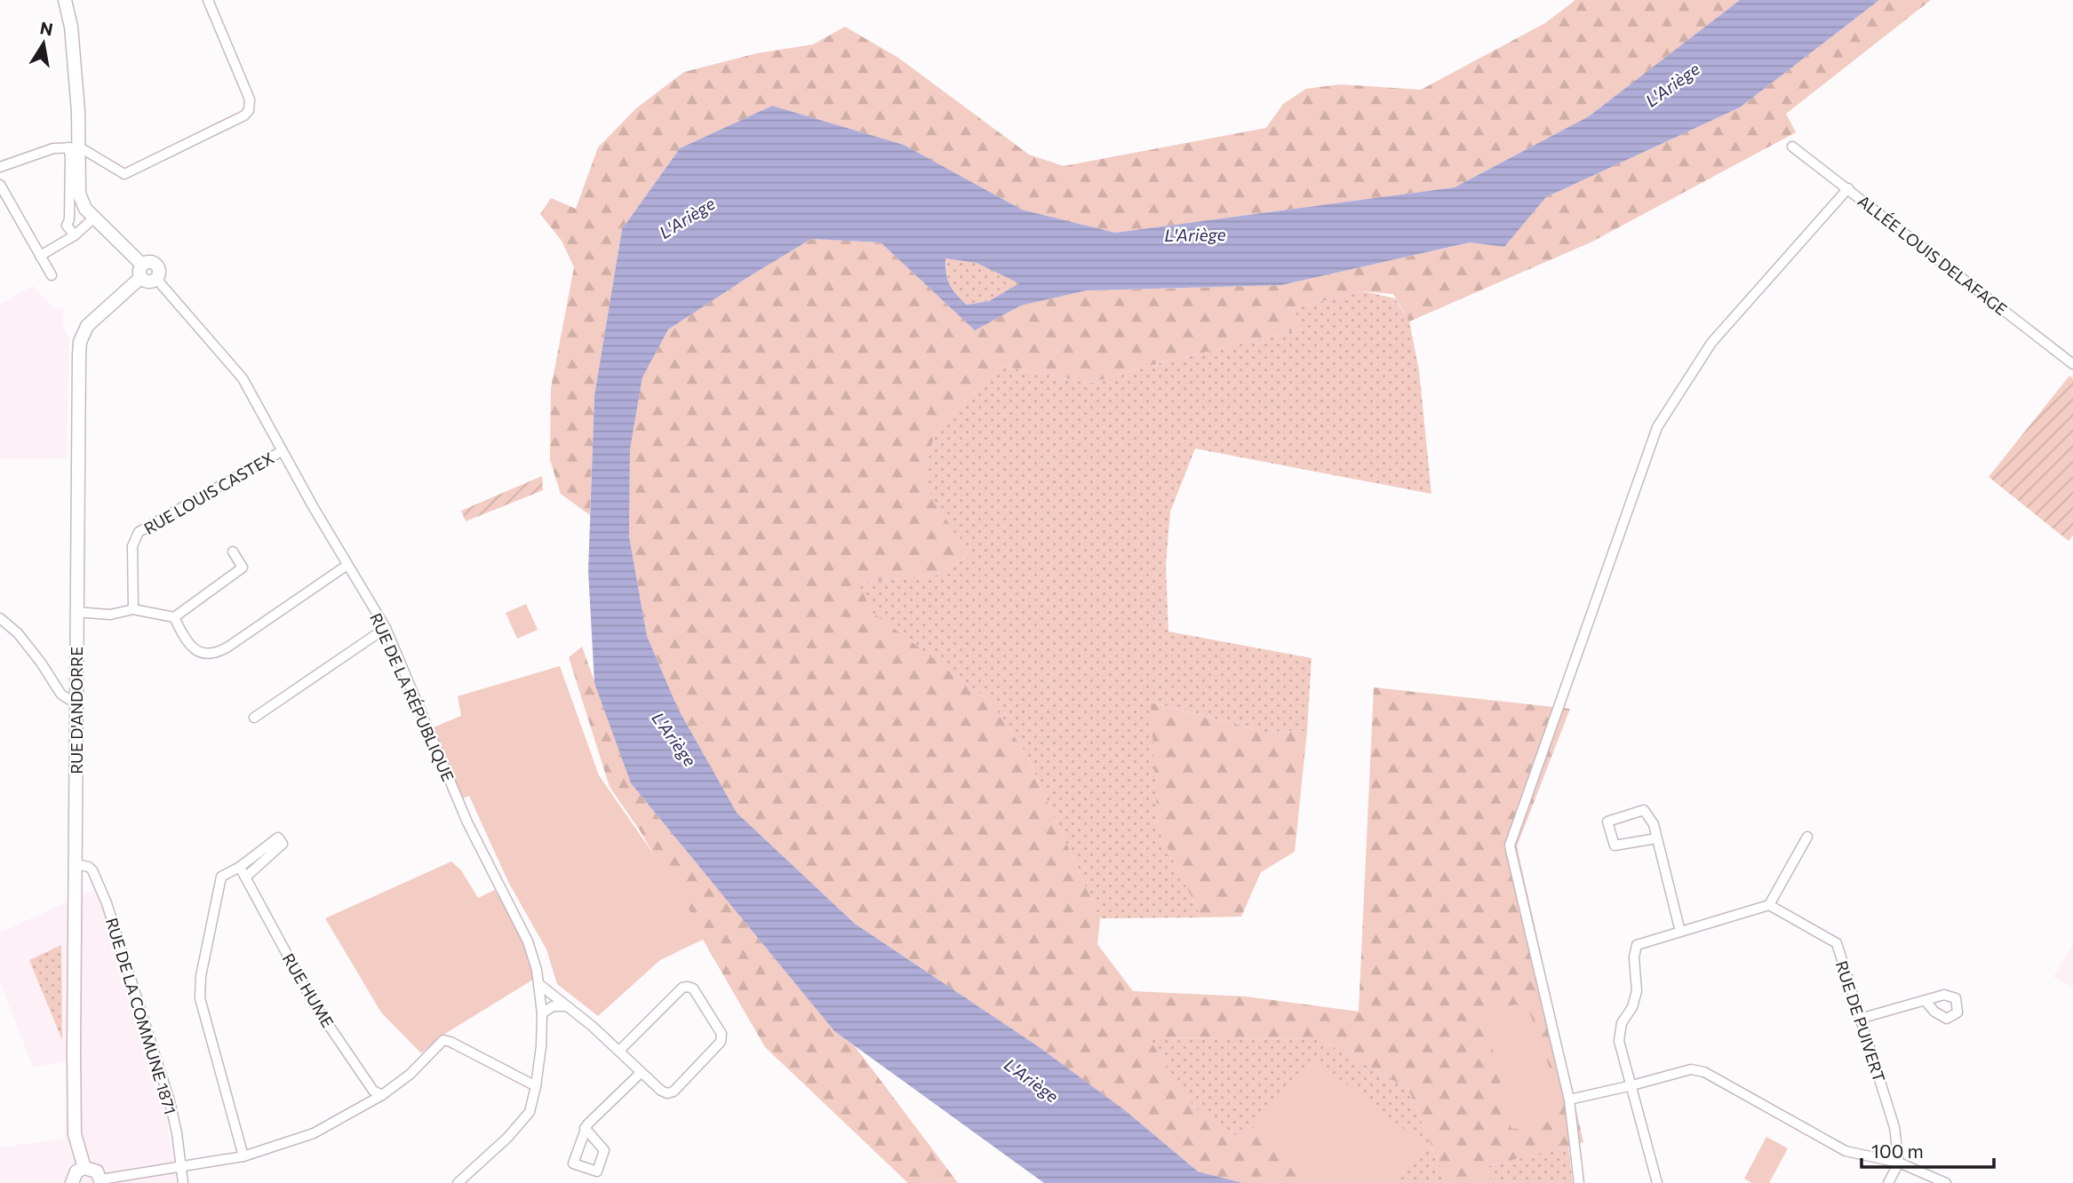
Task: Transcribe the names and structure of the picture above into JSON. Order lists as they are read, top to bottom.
{
  "streets": {
    "main road": ["RUE D'ANDORRE"],
    "street": [
      "ALLÉE LOUIS DELAFAGE",
      "RUE LOUIS CASTEX",
      "RUE DE LA RÉPUBLIQUE",
      "RUE HUME",
      "RUE DE LA COMMUNE 1871",
      "RUE DE PUIVERT"
    ]
  },
  "crossings": [
    ["RUE LOUIS CASTEX", "RUE DE LA RÉPUBLIQUE"],
    ["RUE D'ANDORRE", "RUE DE LA COMMUNE 1871"]
  ],
  "water": ["L'Ariège"],
  "scale_bar": "100 m",
  "north": "top"
}
